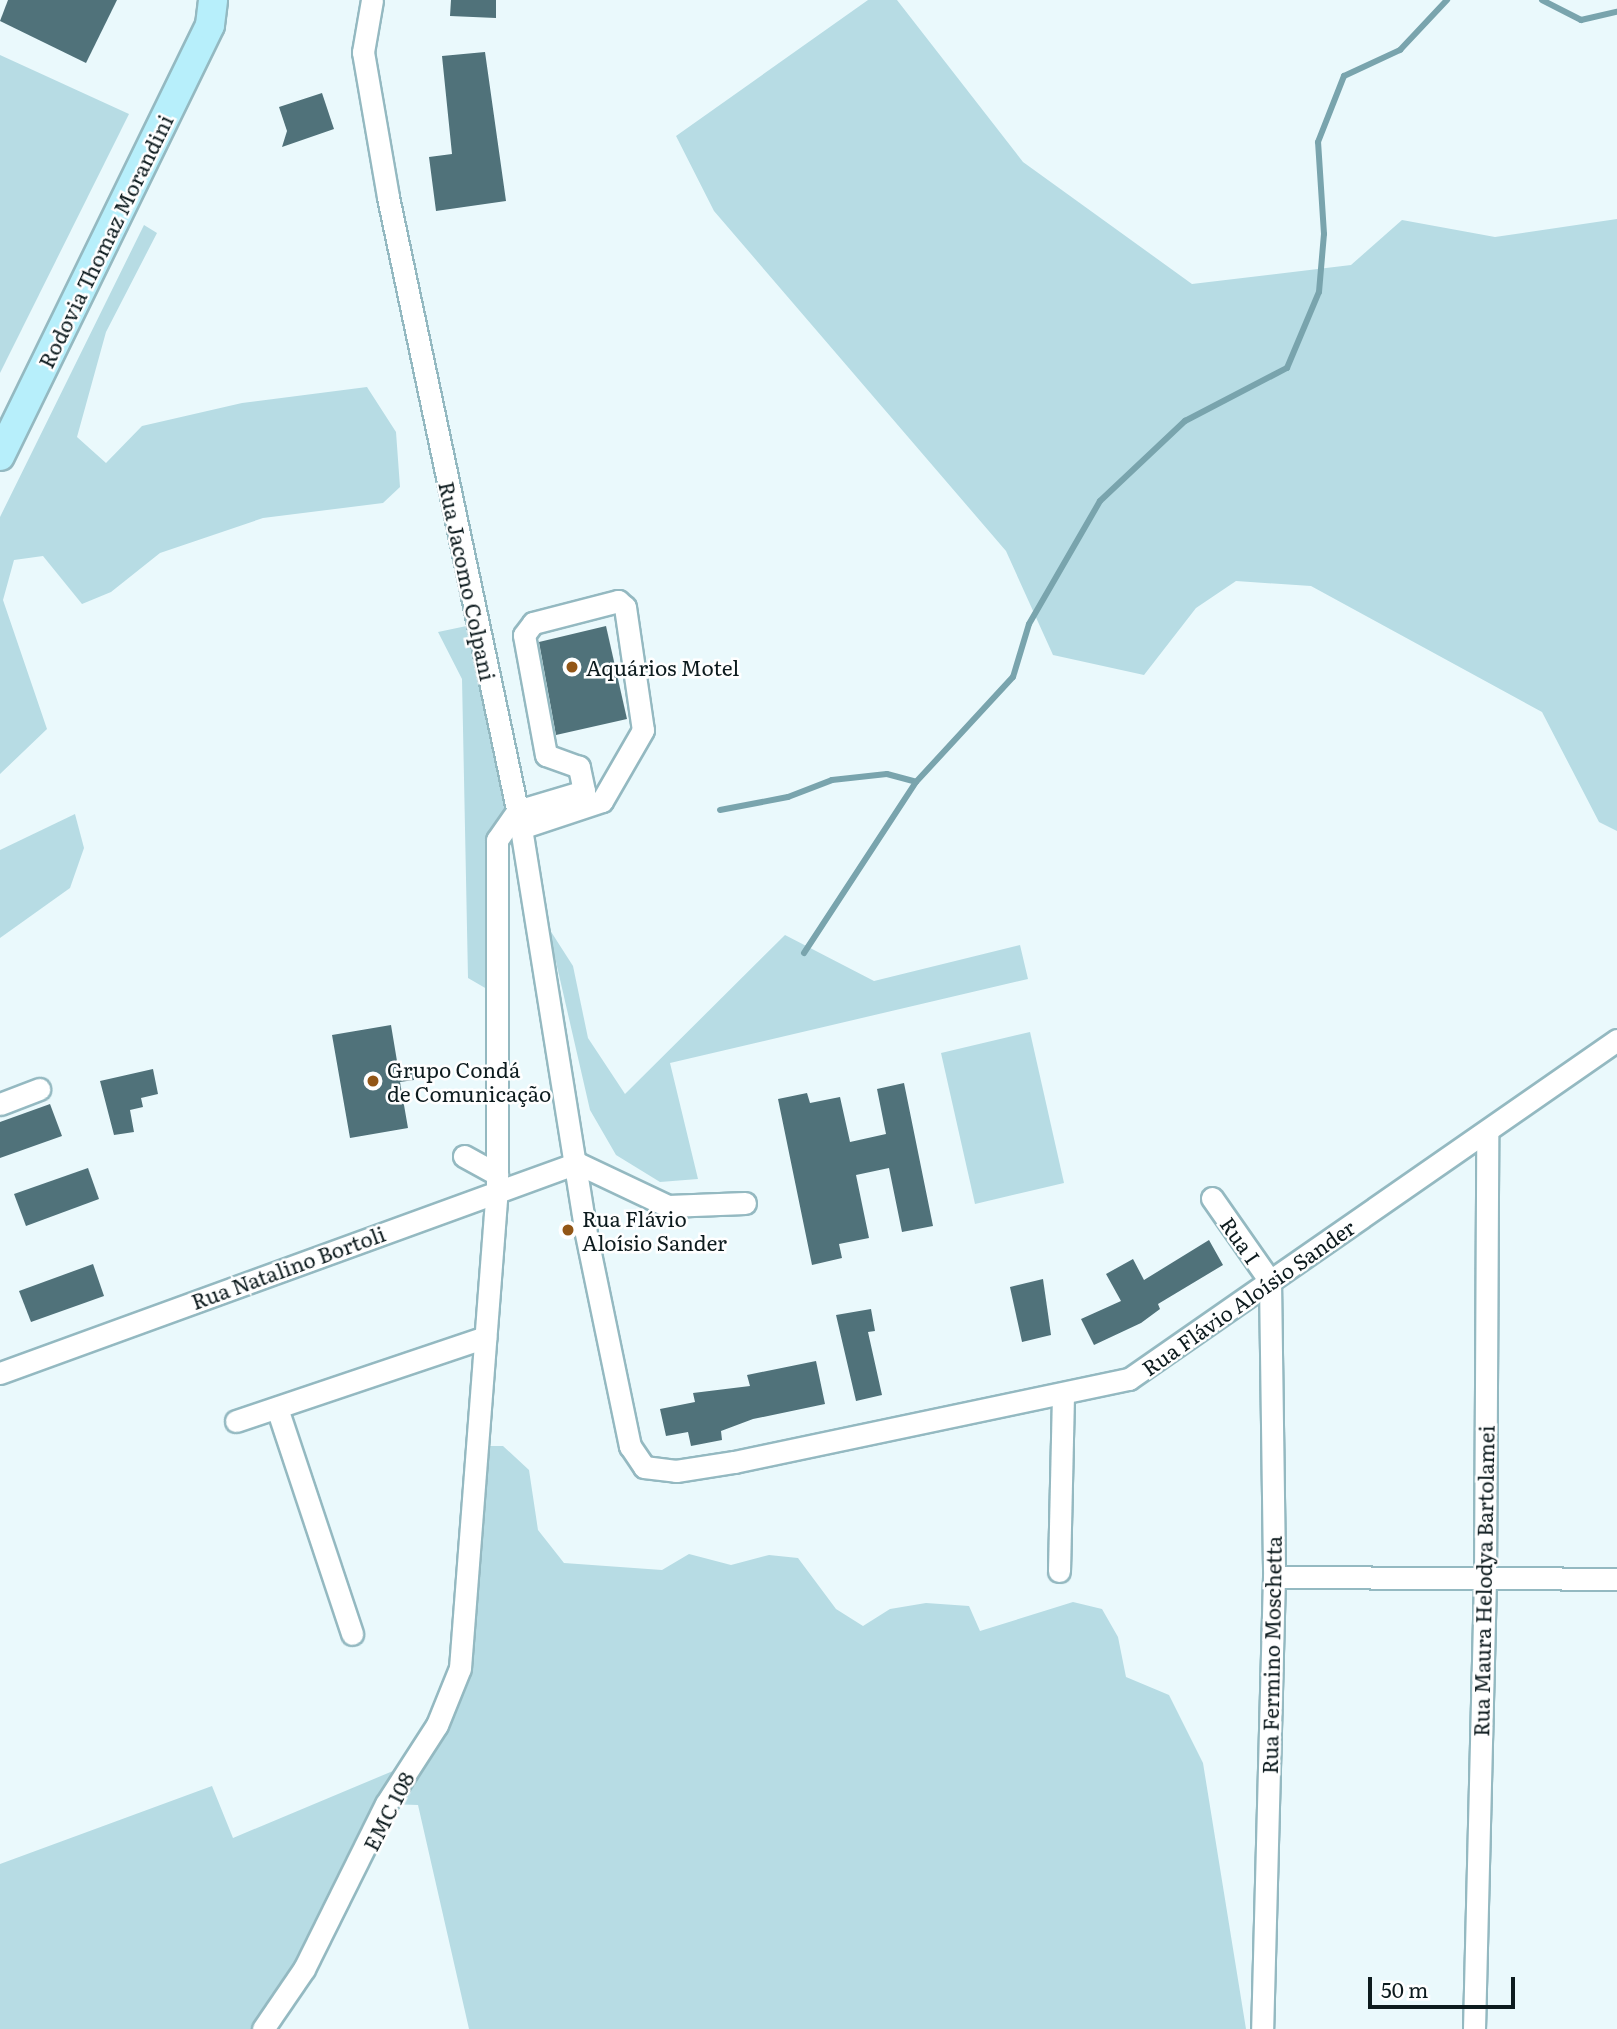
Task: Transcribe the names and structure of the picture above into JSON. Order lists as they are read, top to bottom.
{
  "streets": {
    "main road": ["Rodovia Thomaz Morandini"],
    "street": [
      "Rua Jacomo Colpani",
      "Rua I",
      "Rua Natalino Bortoli",
      "Rua Flávio Aloísio Sander",
      "Rua Maura Helodya Bartolamei",
      "Rua Fermino Moschetta",
      "EMC 108"
    ]
  },
  "crossings": [
    ["Rua Jacomo Colpani", "Rua Natalino Bortoli"],
    ["Rua Jacomo Colpani", "Rua Flávio Aloísio Sander"],
    ["Rua Jacomo Colpani", "EMC 108"],
    ["Rua I", "Rua Flávio Aloísio Sander"],
    ["Rua I", "Rua Fermino Moschetta"],
    ["Rua Natalino Bortoli", "Rua Flávio Aloísio Sander"],
    ["Rua Natalino Bortoli", "EMC 108"],
    ["Rua Flávio Aloísio Sander", "Rua Maura Helodya Bartolamei"],
    ["Rua Flávio Aloísio Sander", "Rua Fermino Moschetta"]
  ],
  "places": ["Aquários Motel", "Grupo Condá de Comunicação", "Rua Flávio Aloísio Sander"],
  "scale_bar": "50 m"
}
